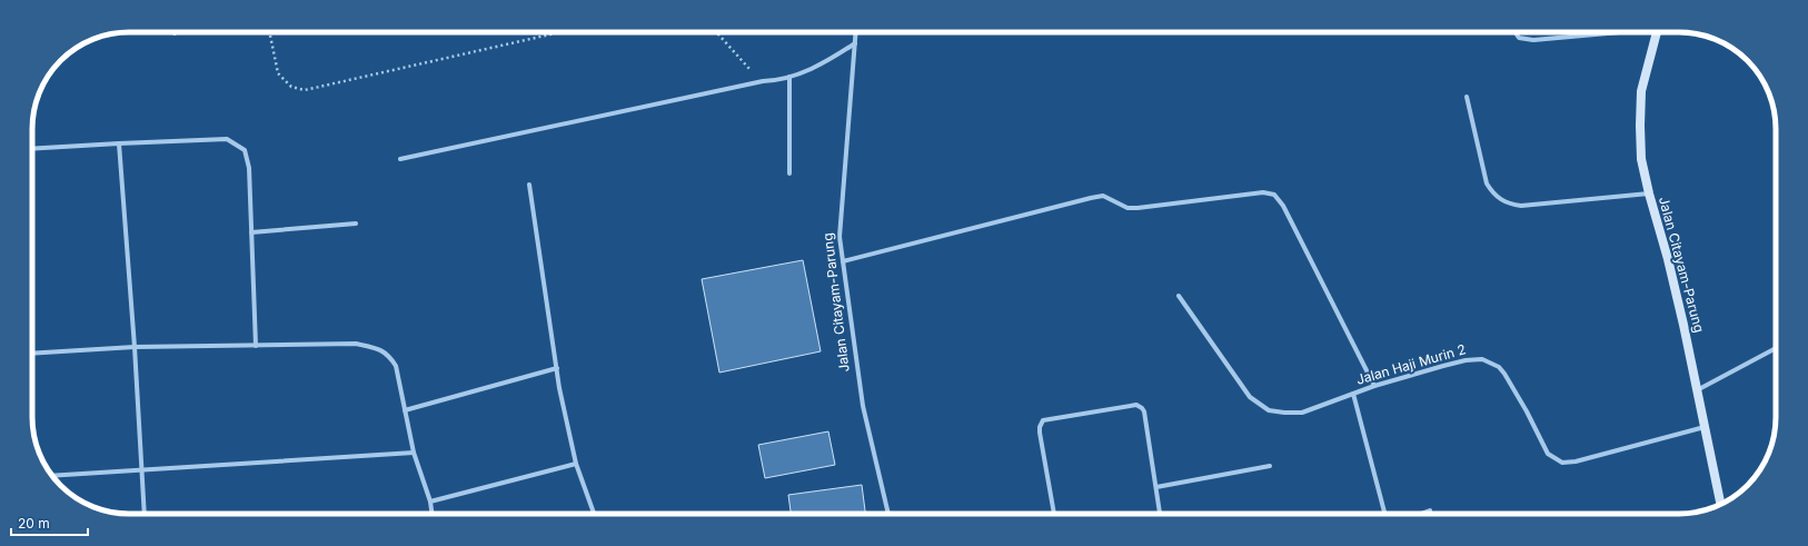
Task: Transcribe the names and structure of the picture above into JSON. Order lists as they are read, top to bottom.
{
  "streets": {
    "main road": ["Jalan Citayam-Parung"],
    "street": ["Jalan Haji Murin 2"]
  },
  "crossings": [
    ["Jalan Citayam-Parung", "Jalan Haji Murin 2"]
  ],
  "scale_bar": "20 m"
}
